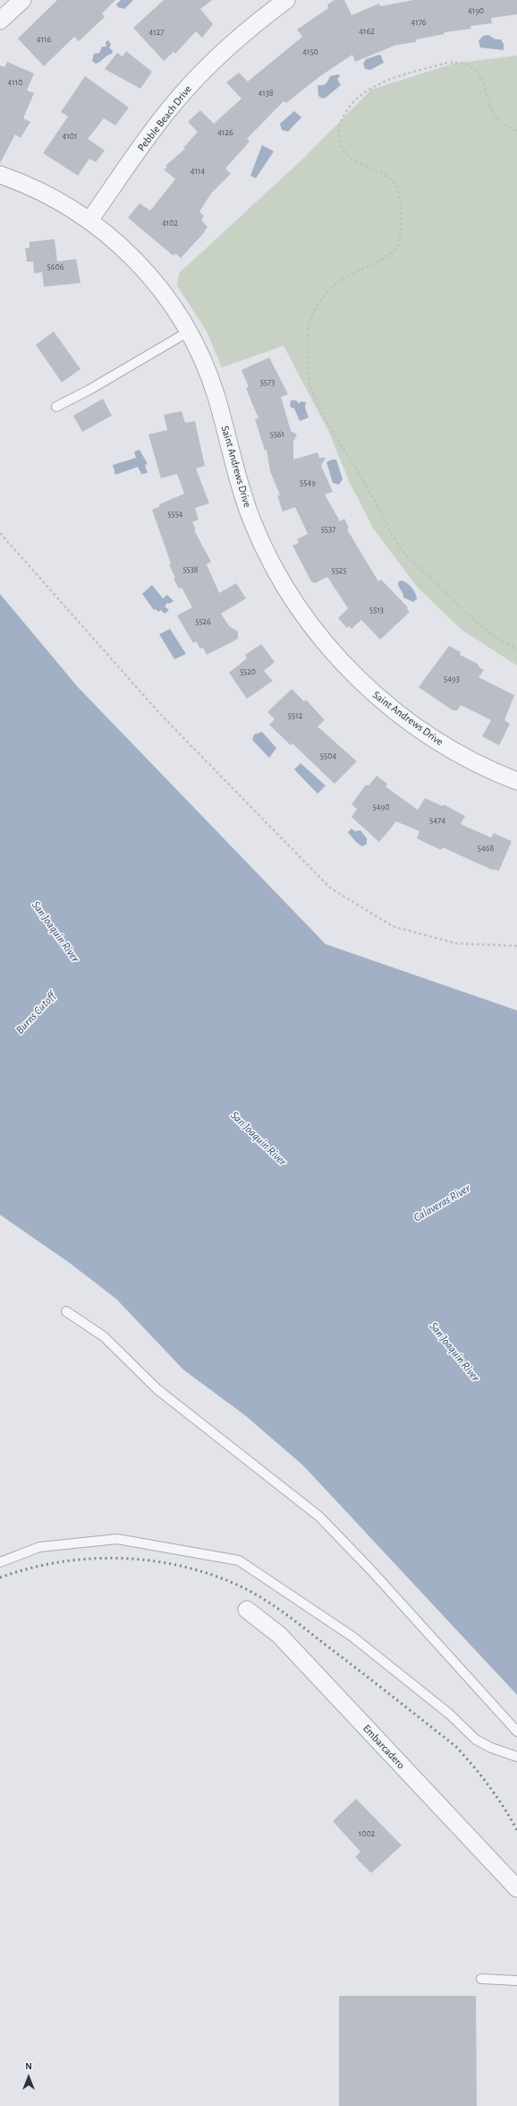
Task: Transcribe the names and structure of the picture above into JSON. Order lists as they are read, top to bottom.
{
  "streets": {
    "street": ["Pebble Beach Drive", "Saint Andrews Drive", "Embarcadero"]
  },
  "crossings": [
    ["Pebble Beach Drive", "Saint Andrews Drive"]
  ],
  "water": ["San Joaquin River", "Burns Cutoff", "Calaveras River"],
  "house_numbers": [
    "4190",
    "4176",
    "4162",
    "4127",
    "4116",
    "4150",
    "4110",
    "4138",
    "4126",
    "4101",
    "4114",
    "4102",
    "5606",
    "5573",
    "5561",
    "5549",
    "5554",
    "5537",
    "5538",
    "5525",
    "5513",
    "5526",
    "5520",
    "5493",
    "5512",
    "5504",
    "5490",
    "5474",
    "5468",
    "1002"
  ],
  "north": "top"
}
